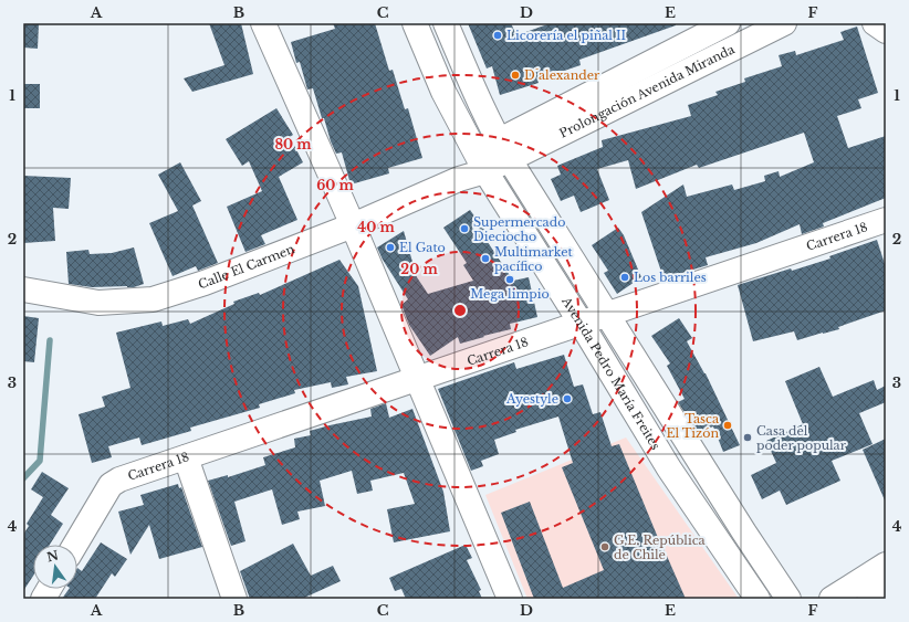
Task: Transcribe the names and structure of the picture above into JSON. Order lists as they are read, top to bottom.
{
  "streets": {
    "street": [
      "Prolongación Avenida Miranda",
      "Carrera 18",
      "Calle El Carmen",
      "Avenida Pedro María Freites"
    ]
  },
  "crossings": [
    ["Prolongación Avenida Miranda", "Calle El Carmen"],
    ["Carrera 18", "Avenida Pedro María Freites"],
    ["Calle El Carmen", "Avenida Pedro María Freites"]
  ],
  "places": [
    "Licorería el piñal II",
    "D´alexander",
    "Supermercado Dieciocho",
    "El Gato",
    "Multimarket pacífico",
    "Los barriles",
    "Mega limpio",
    "Ayestyle",
    "Tasca El Tizón",
    "Casa del poder popular",
    "G.E. República de Chile"
  ],
  "north": "top",
  "grid": {
    "columns": [
      "A",
      "B",
      "C",
      "D",
      "E",
      "F"
    ],
    "rows": [
      "1",
      "2",
      "3",
      "4"
    ]
  },
  "rings": [
    "80 m",
    "60 m",
    "40 m",
    "20 m"
  ]
}
